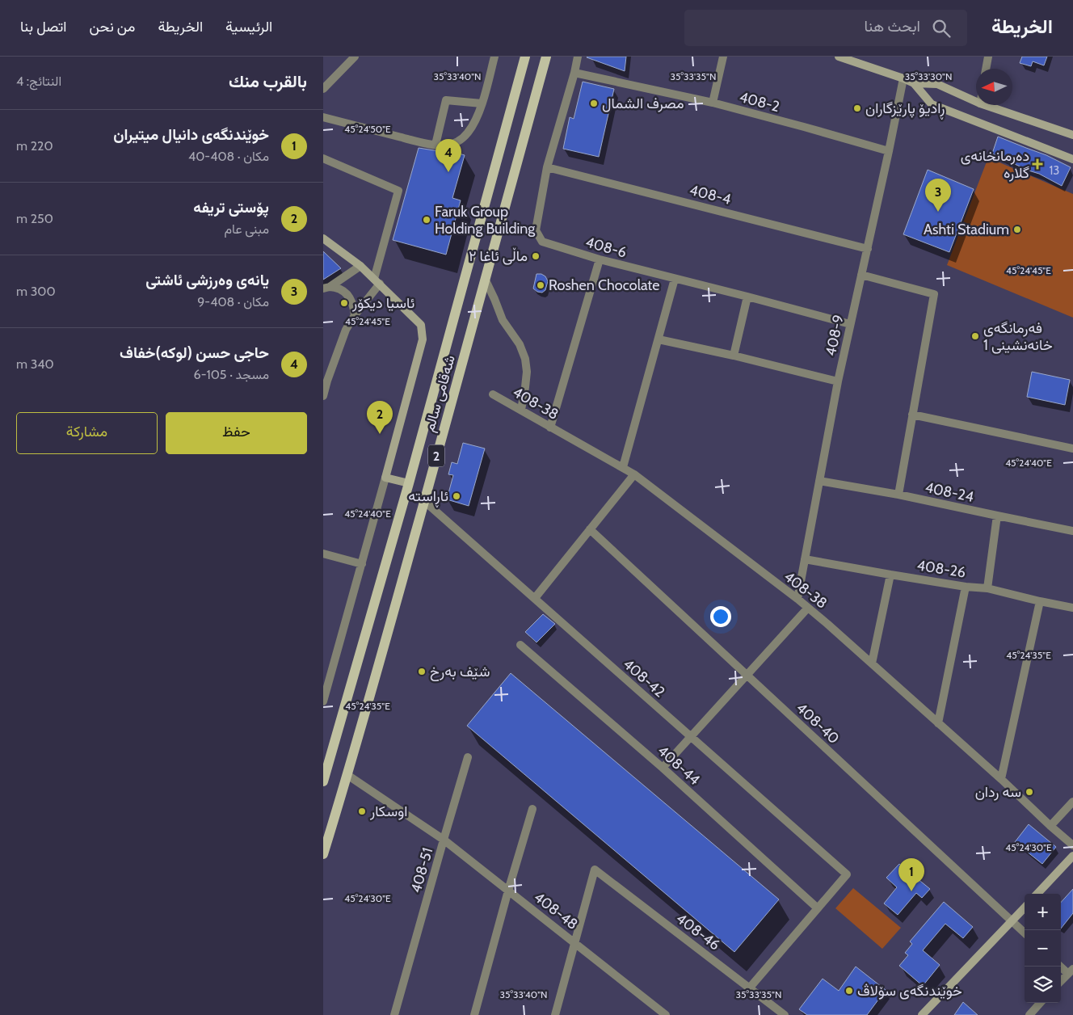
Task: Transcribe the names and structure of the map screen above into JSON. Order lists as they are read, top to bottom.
{
  "streets": {
    "main road": ["شەقامی سالم", "2"],
    "street": [
      "408-2",
      "408-4",
      "408-6",
      "408-9",
      "408-38",
      "408-24",
      "408-26",
      "408-42",
      "408-40",
      "408-44",
      "408-51",
      "408-48",
      "408-46"
    ]
  },
  "crossings": [
    ["408-2", "408-6"],
    ["408-2", "408-9"],
    ["408-4", "408-6"],
    ["408-4", "408-9"],
    ["408-6", "408-9"],
    ["408-9", "408-38"],
    ["408-9", "408-24"],
    ["408-9", "408-26"],
    ["شەقامی سالم", "408-42"],
    ["شەقامی سالم", "408-48"],
    ["408-42", "408-44"],
    ["408-51", "408-48"],
    ["408-48", "408-46"]
  ],
  "places": {
    "other": [
      "مصرف الشمال",
      "ڕادیۆ پارێزگاران",
      "Faruk Group Holding Building",
      "Ashti Stadium",
      "ماڵی ئاغا ۲",
      "Roshen Chocolate",
      "ئاسیا دیكۆر",
      "فەرمانگەی خانەنشینی 1",
      "ئاڕاستە",
      "شێف بەرخ",
      "سه ردان",
      "اوسكار",
      "خوێندنگەی سۆلاڤ"
    ],
    "health": ["دەرمانخانەی گلارە"]
  },
  "house_numbers": ["13"],
  "north": "left",
  "page": {
    "header": "الخريطة",
    "search": "ابحث هنا",
    "nav": [
      "الرئيسية",
      "الخريطة",
      "من نحن",
      "اتصل بنا"
    ],
    "heading": ["بالقرب منك", "النتائج: 4"],
    "list": [
      {
        "mark": "1",
        "name": "خوێندنگەی دانیال میتیران",
        "note": "مكان · 408-40",
        "value": "220 m"
      },
      {
        "mark": "2",
        "name": "پۆستی تریفە",
        "note": "مبنى عام",
        "value": "250 m"
      },
      {
        "mark": "3",
        "name": "یانەی وەرزشی ئاشتی",
        "note": "مكان · 408-9",
        "value": "300 m"
      },
      {
        "mark": "4",
        "name": "حاجی حسن (لوکه)خفاف",
        "note": "مسجد · 105-6",
        "value": "340 m"
      }
    ],
    "pins": [
      "4",
      "3",
      "2",
      "1"
    ],
    "buttons": ["حفظ", "مشاركة"],
    "map_buttons": ["+", "−"]
  },
  "coordinates": [
    "35°33'40\"N",
    "35°33'35\"N",
    "35°33'30\"N",
    "45°24'50\"E",
    "45°24'45\"E",
    "45°24'40\"E",
    "45°24'35\"E",
    "45°24'30\"E"
  ]
}
